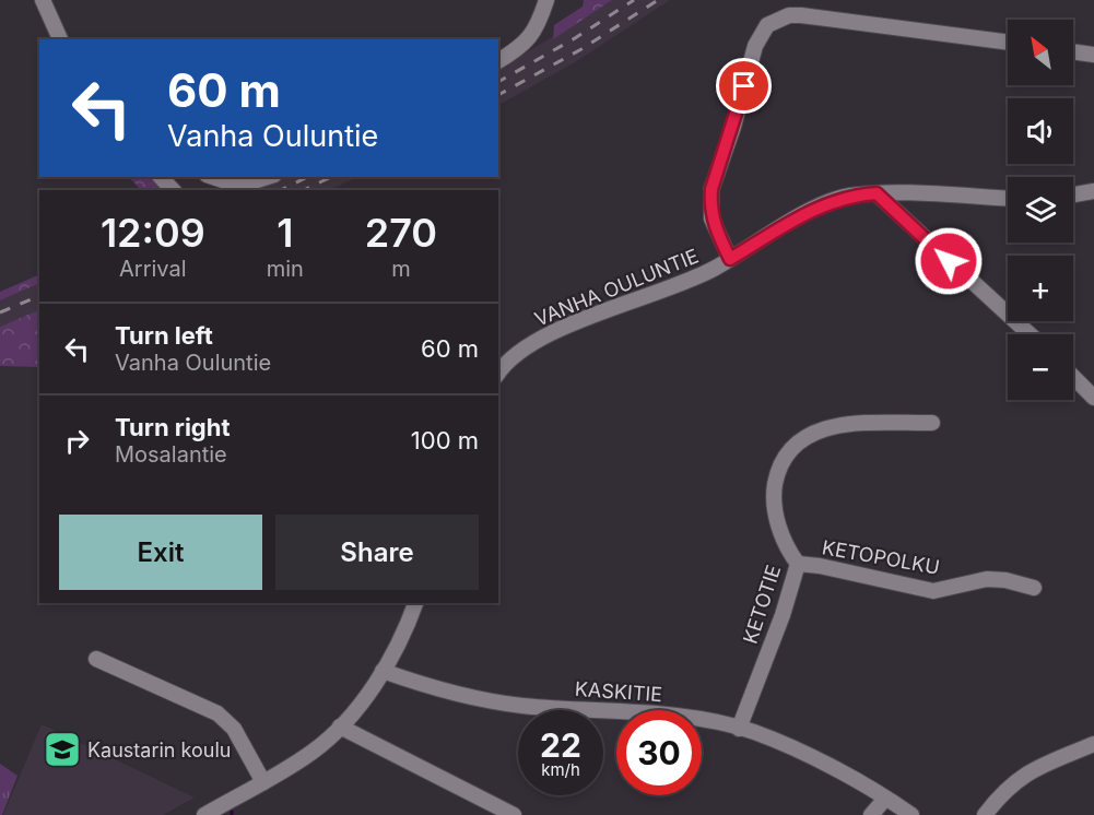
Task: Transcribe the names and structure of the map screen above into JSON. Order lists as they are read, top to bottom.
{
  "streets": {
    "street": [
      "VANHA OULUNTIE",
      "KETOPOLKU",
      "KETOTIE",
      "KASKITIE"
    ]
  },
  "crossings": [
    ["KETOPOLKU", "KETOTIE"],
    ["KETOTIE", "KASKITIE"]
  ],
  "places": {
    "school or university": ["Kaustarin koulu"]
  },
  "north": "top left",
  "page": {
    "map_buttons": ["+", "−"],
    "turn": ["60 m", "Vanha Ouluntie"],
    "eta": [
      "12:09",
      "Arrival",
      "1",
      "min",
      "270",
      "m"
    ],
    "list": [
      {
        "name": "Turn left",
        "note": "Vanha Ouluntie",
        "value": "60 m"
      },
      {
        "name": "Turn right",
        "note": "Mosalantie",
        "value": "100 m"
      }
    ],
    "buttons": ["Exit", "Share"],
    "speed": "22 km/h",
    "limit": "30"
  }
}
